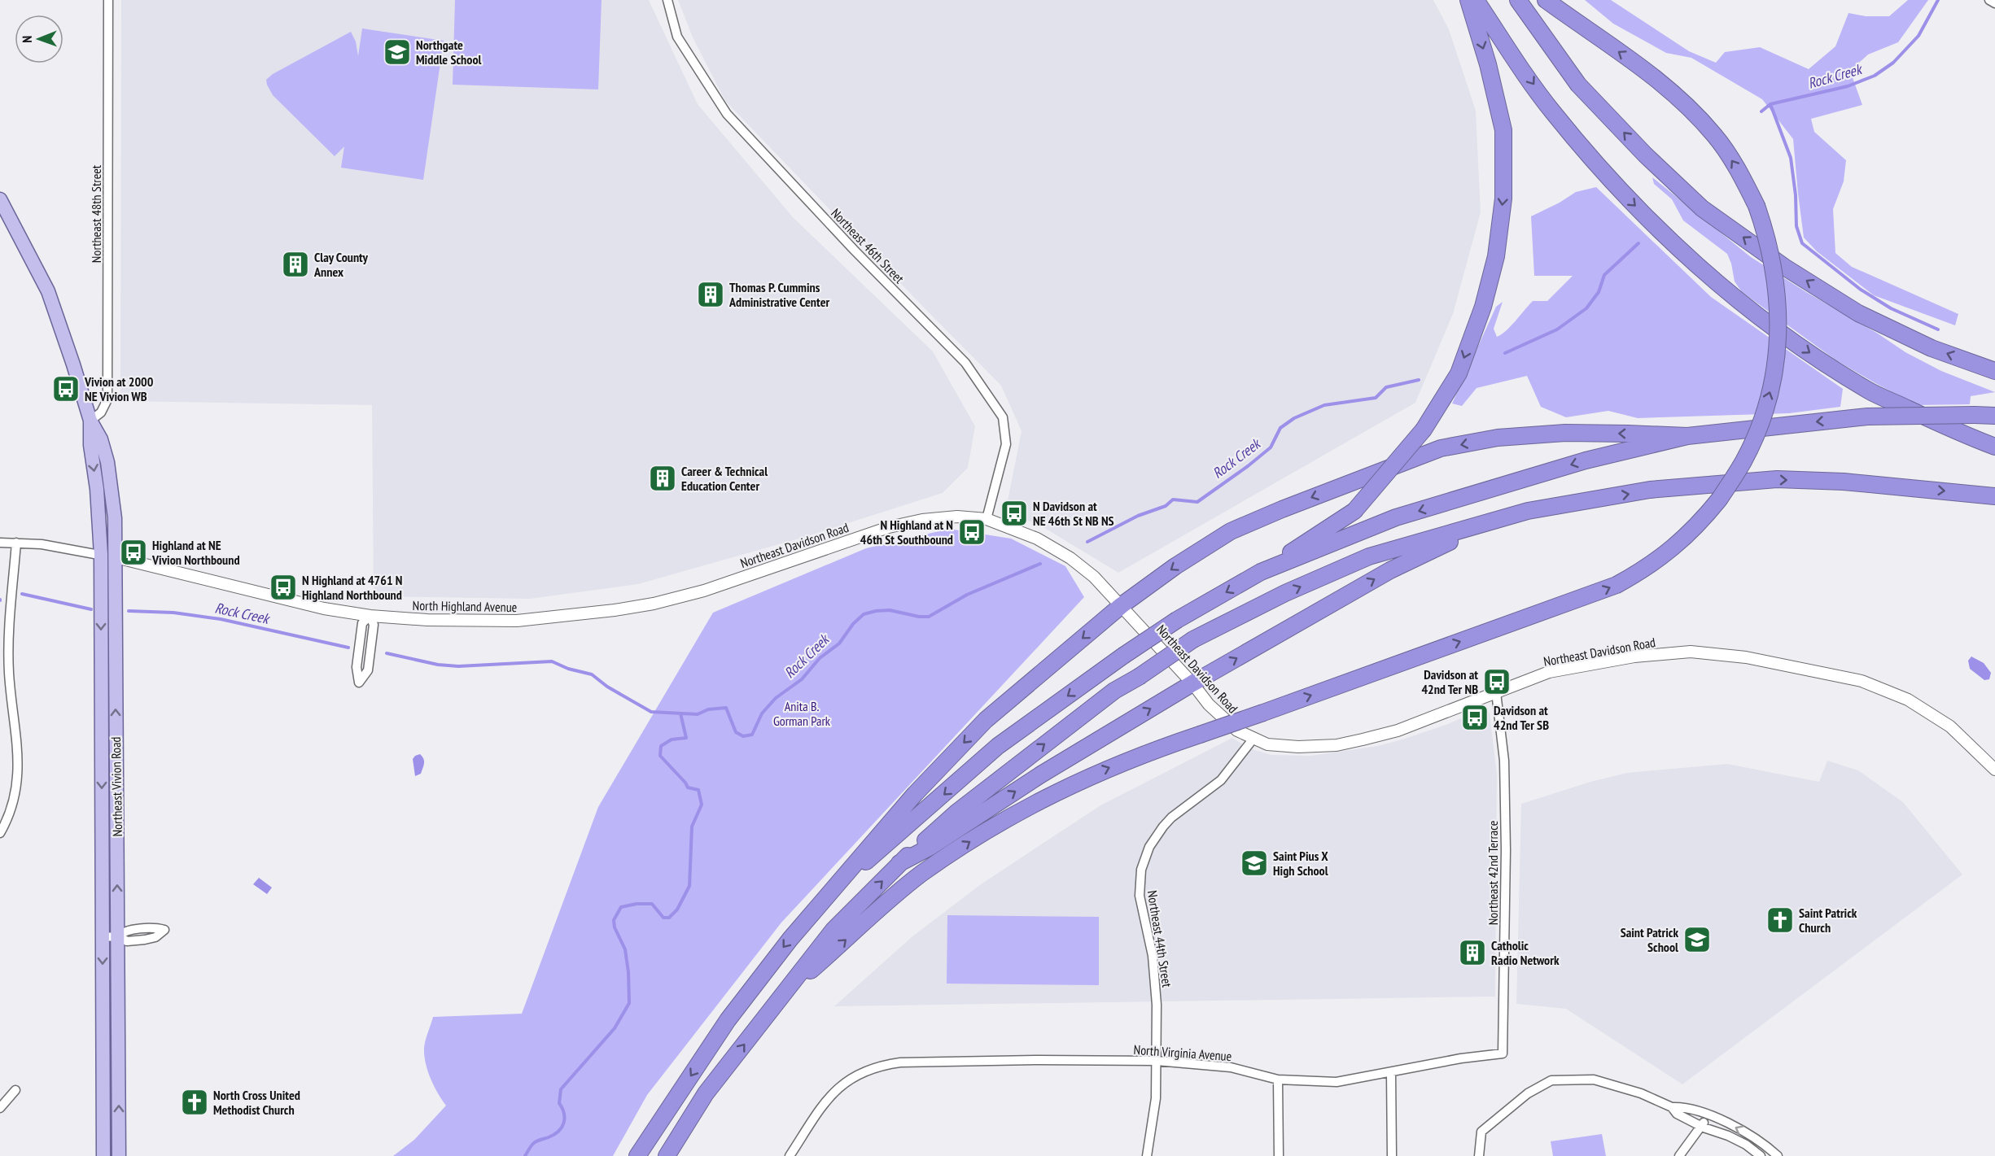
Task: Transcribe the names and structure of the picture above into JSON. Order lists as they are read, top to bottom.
{
  "streets": {
    "main road": ["Northeast Vivion Road"],
    "street": [
      "Northeast 48th Street",
      "Northeast 46th Street",
      "Northeast Davidson Road",
      "North Highland Avenue",
      "Northeast 42nd Terrace",
      "Northeast 44th Street",
      "North Virginia Avenue"
    ]
  },
  "crossings": [
    ["Northeast 48th Street", "Northeast Vivion Road"],
    ["Northeast 46th Street", "Northeast Davidson Road"],
    ["Northeast Davidson Road", "North Highland Avenue"],
    ["Northeast Davidson Road", "Northeast 42nd Terrace"],
    ["Northeast Davidson Road", "Northeast 44th Street"],
    ["North Highland Avenue", "Northeast Vivion Road"],
    ["Northeast 42nd Terrace", "North Virginia Avenue"],
    ["Northeast 44th Street", "North Virginia Avenue"]
  ],
  "water": ["Rock Creek"],
  "parks": ["Anita B. Gorman Park"],
  "places": {
    "school or university": ["Northgate Middle School", "Saint Pius X High School", "Saint Patrick School"],
    "building": [
      "Clay County Annex",
      "Thomas P. Cummins Administrative Center",
      "Career & Technical Education Center",
      "Catholic Radio Network"
    ],
    "bus stop": [
      "Vivion at 2000 NE Vivion WB",
      "N Davidson at NE 46th St NB NS",
      "N Highland at N 46th St Southbound",
      "Highland at NE Vivion Northbound",
      "N Highland at 4761 N Highland Northbound",
      "Davidson at 42nd Ter NB",
      "Davidson at 42nd Ter SB"
    ],
    "church": ["Saint Patrick Church", "North Cross United Methodist Church"]
  },
  "north": "left"
}
